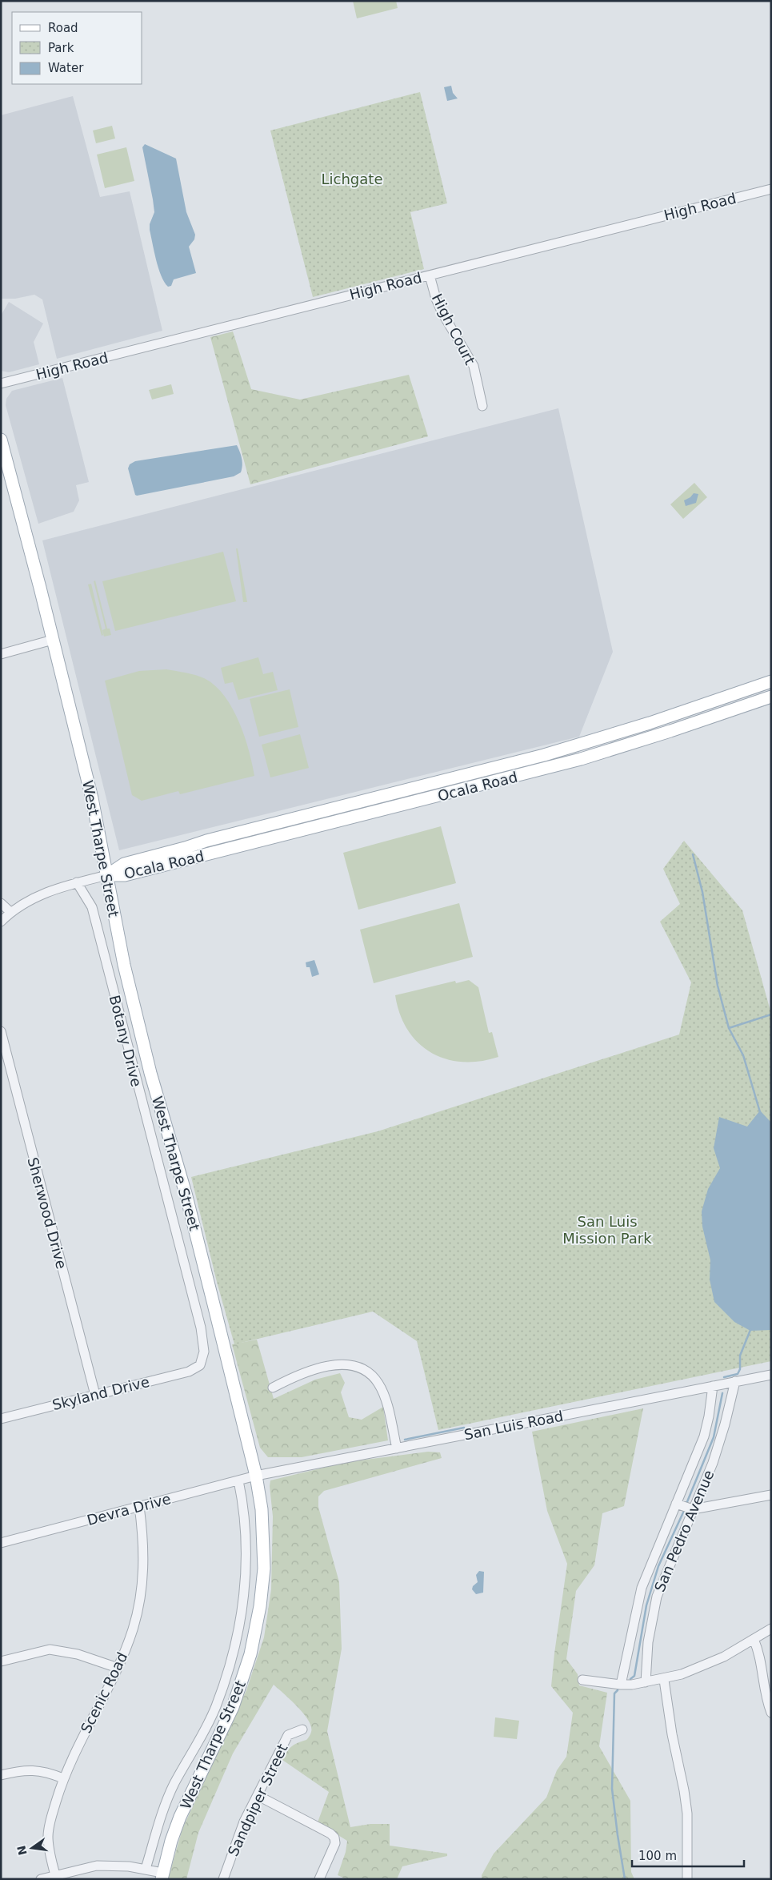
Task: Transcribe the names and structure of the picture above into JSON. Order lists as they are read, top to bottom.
{
  "streets": {
    "main road": ["Ocala Road", "West Tharpe Street"],
    "street": [
      "High Road",
      "High Court",
      "Botany Drive",
      "Sherwood Drive",
      "Skyland Drive",
      "San Luis Road",
      "Devra Drive",
      "San Pedro Avenue",
      "Scenic Road",
      "Sandpiper Street"
    ]
  },
  "crossings": [
    ["High Road", "High Court"],
    ["Ocala Road", "West Tharpe Street"],
    ["West Tharpe Street", "San Luis Road"],
    ["West Tharpe Street", "Devra Drive"],
    ["Botany Drive", "Skyland Drive"],
    ["Sherwood Drive", "Skyland Drive"],
    ["San Luis Road", "Devra Drive"],
    ["San Luis Road", "San Pedro Avenue"],
    ["Devra Drive", "Scenic Road"]
  ],
  "parks": ["Lichgate", "San Luis Mission Park"],
  "legend": ["Road", "Park", "Water"],
  "scale_bar": "100 m",
  "north": "left"
}
